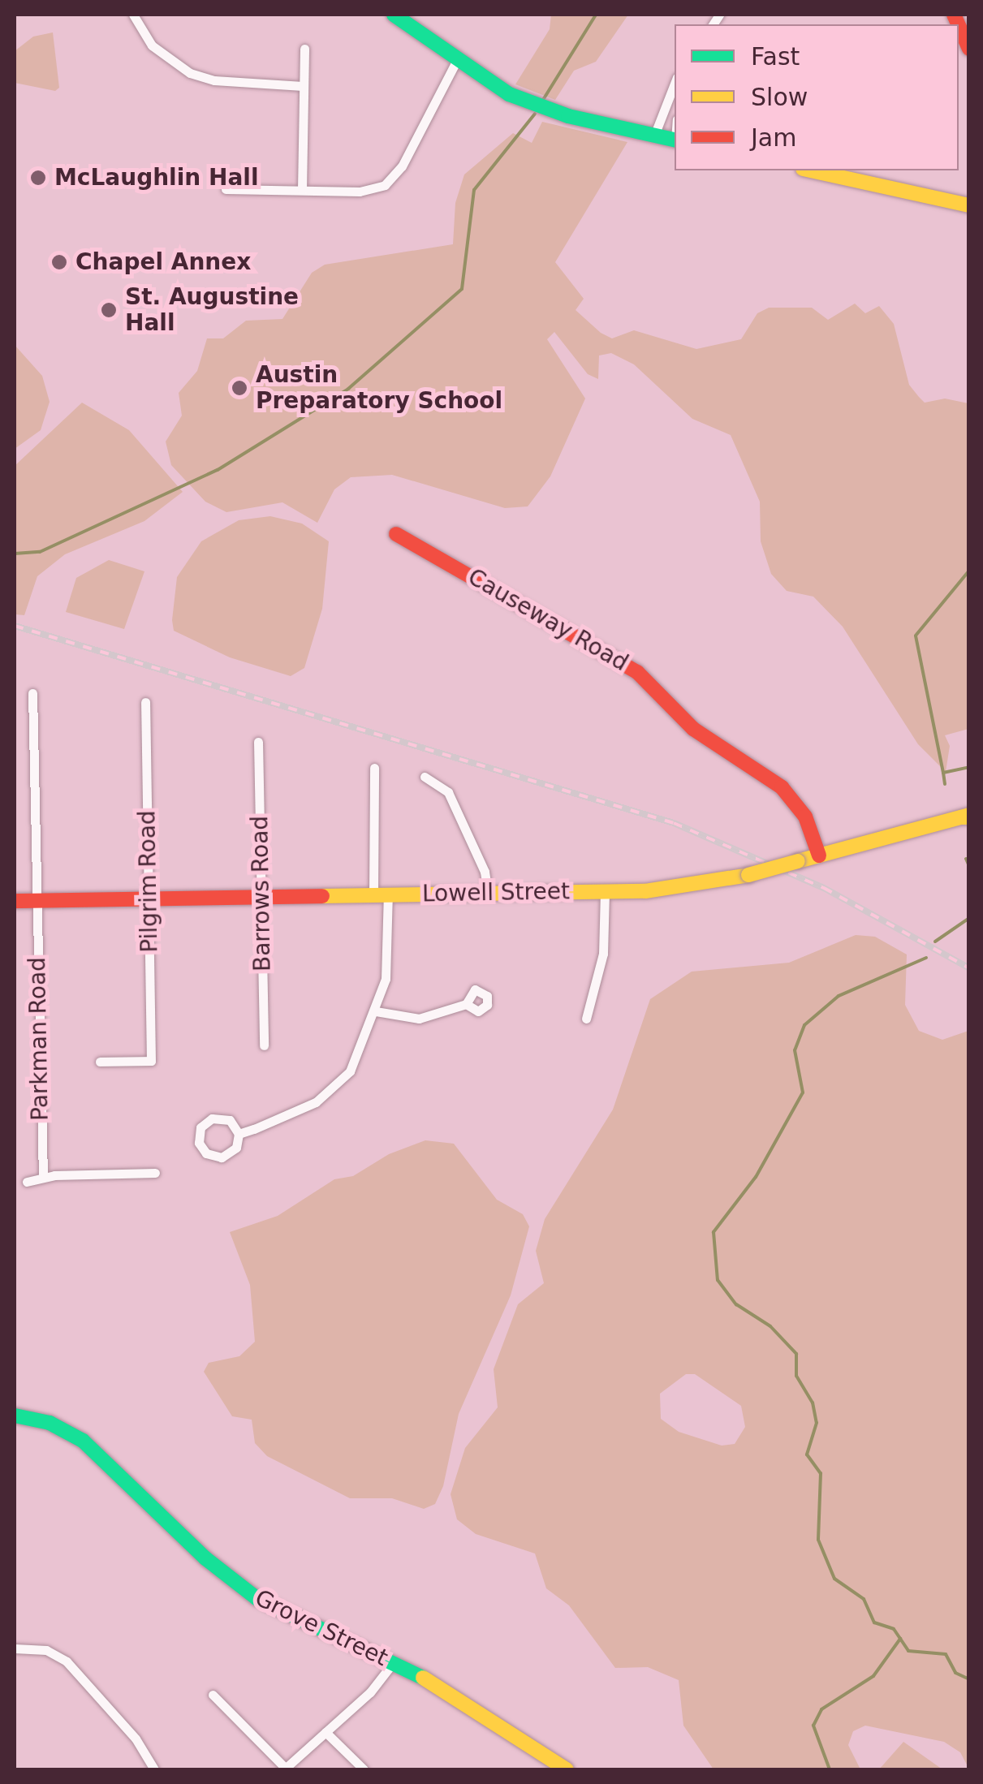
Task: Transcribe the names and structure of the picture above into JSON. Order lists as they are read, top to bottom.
{
  "streets": {
    "main road": ["Causeway Road", "Lowell Street", "Grove Street"],
    "street": ["Pilgrim Road", "Barrows Road", "Parkman Road"]
  },
  "crossings": [
    ["Causeway Road", "Lowell Street"],
    ["Pilgrim Road", "Lowell Street"],
    ["Lowell Street", "Barrows Road"],
    ["Lowell Street", "Parkman Road"]
  ],
  "places": [
    "McLaughlin Hall",
    "Chapel Annex",
    "St. Augustine Hall",
    "Austin Preparatory School"
  ],
  "legend": ["Fast", "Slow", "Jam"]
}
